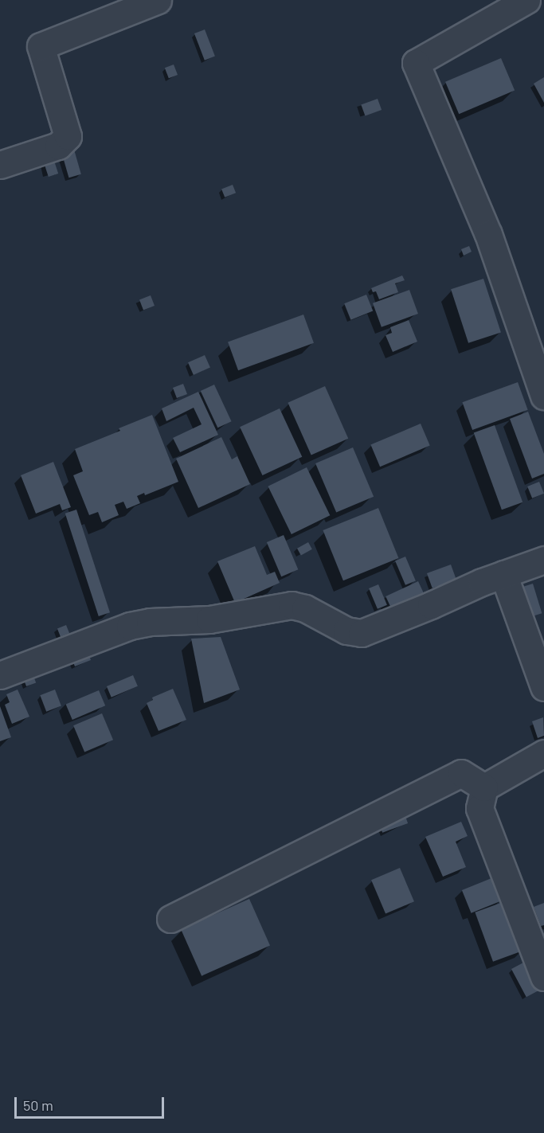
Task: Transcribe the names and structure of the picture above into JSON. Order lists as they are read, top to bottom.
{
  "scale_bar": "50 m"
}
